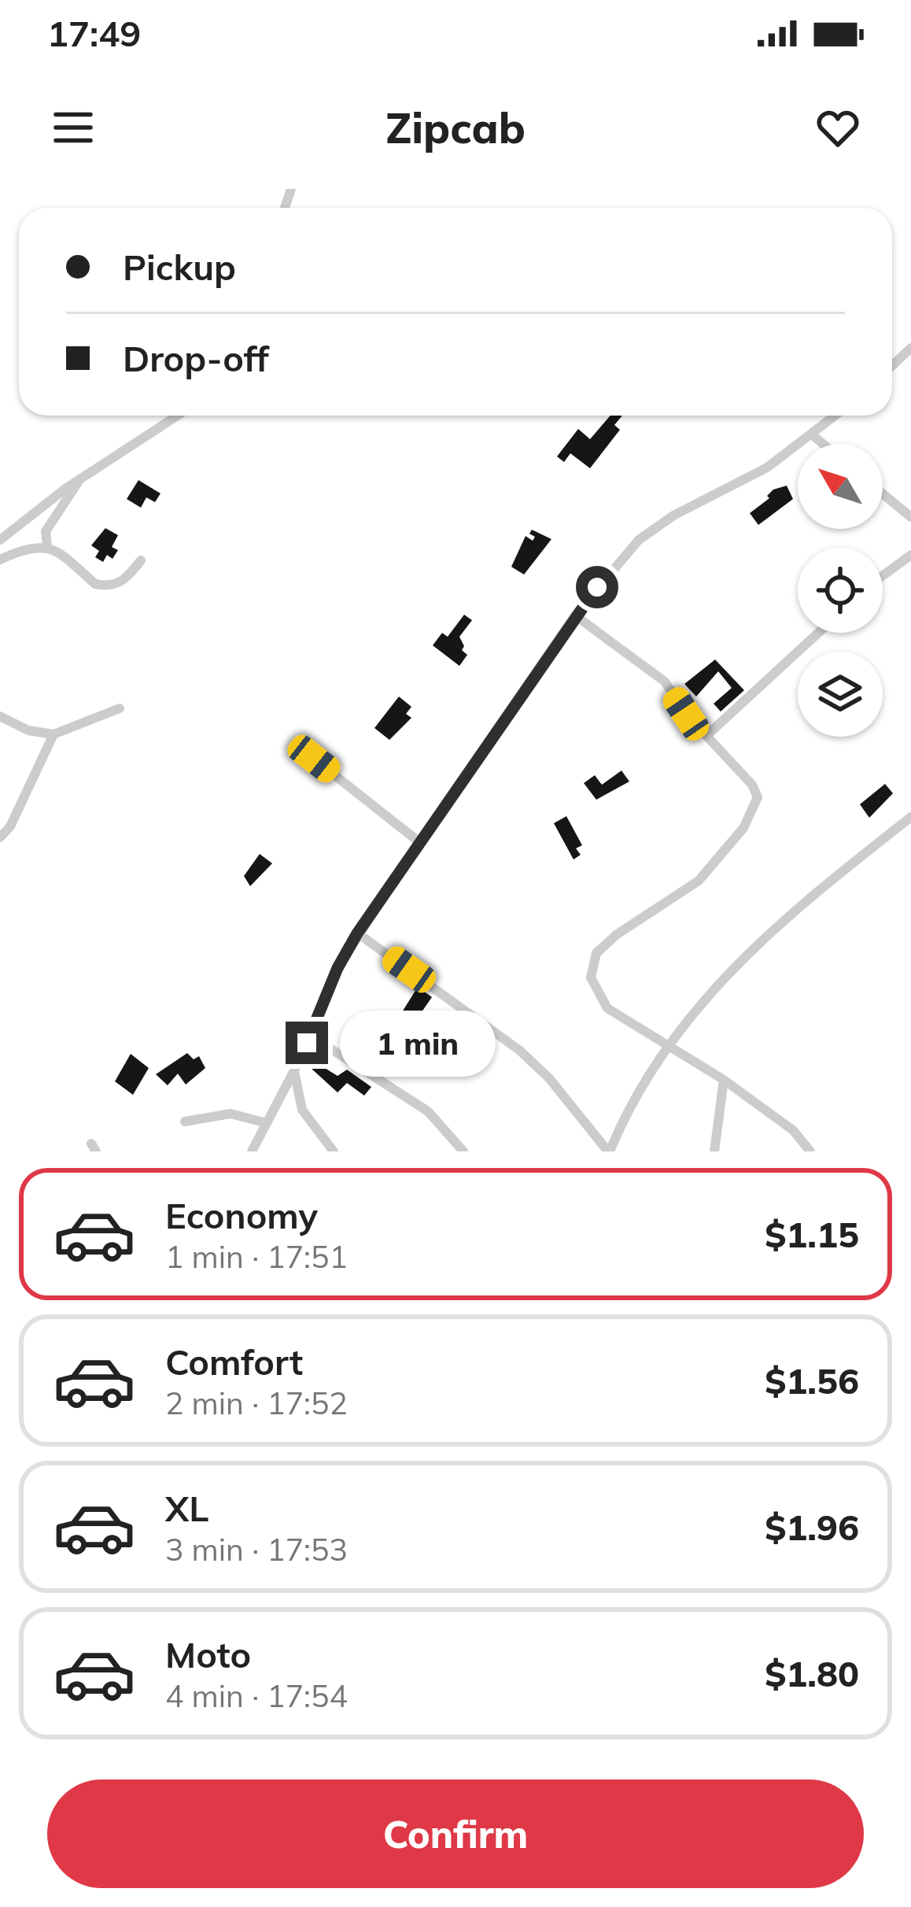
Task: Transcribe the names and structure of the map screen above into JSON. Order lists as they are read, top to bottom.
{
  "north": "top left",
  "page": {
    "status": "17:49",
    "header": "Zipcab",
    "banner": ["Pickup", "Drop-off"],
    "bubble": "1 min",
    "list": [
      {
        "name": "Economy",
        "note": "1 min · 17:51",
        "value": "$1.15"
      },
      {
        "name": "Comfort",
        "note": "2 min · 17:52",
        "value": "$1.56"
      },
      {
        "name": "XL",
        "note": "3 min · 17:53",
        "value": "$1.96"
      },
      {
        "name": "Moto",
        "note": "4 min · 17:54",
        "value": "$1.80"
      }
    ],
    "buttons": "Confirm"
  }
}
